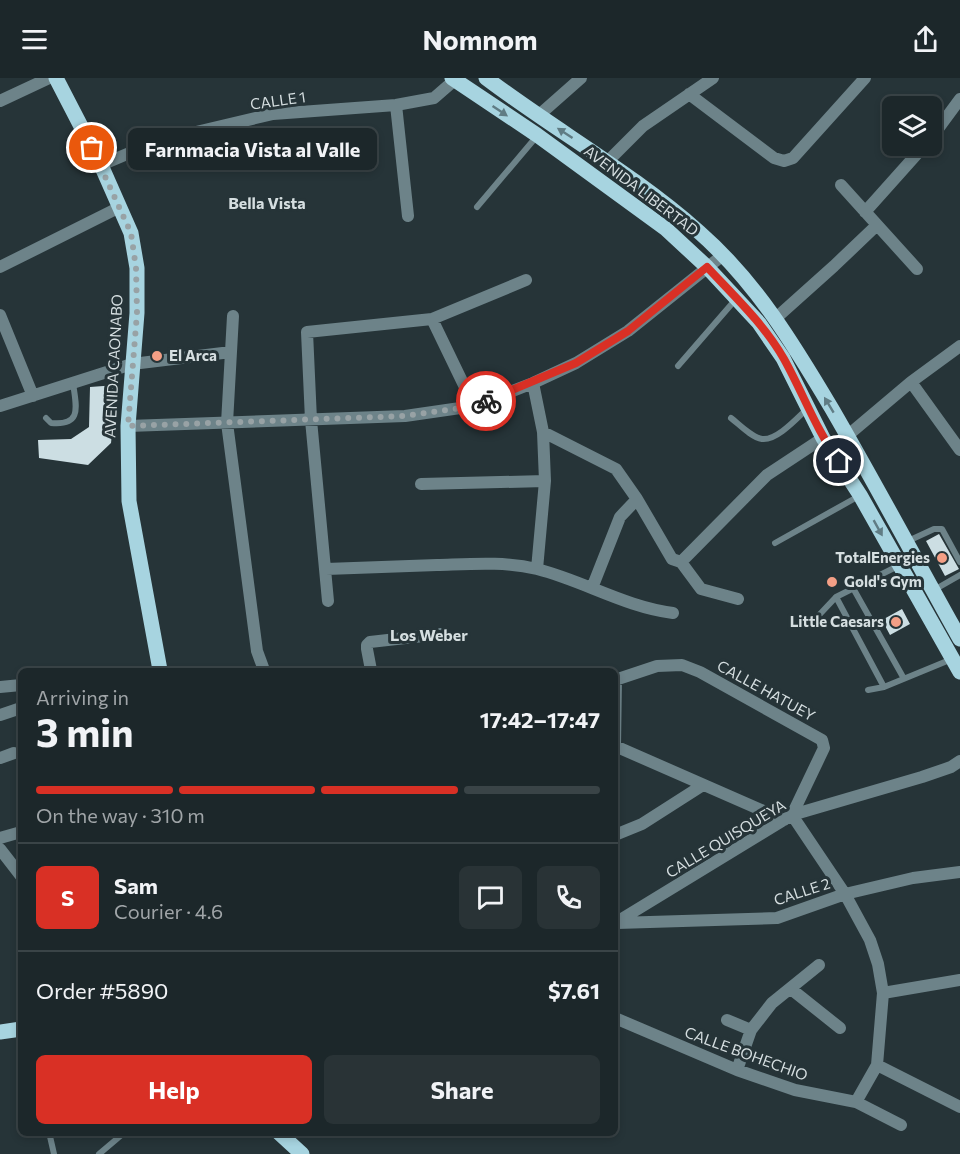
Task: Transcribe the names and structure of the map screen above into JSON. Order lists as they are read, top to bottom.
{
  "streets": {
    "main road": ["AVENIDA LIBERTAD", "AVENIDA CAONABO"],
    "street": [
      "CALLE 1",
      "CALLE HATUEY",
      "CALLE QUISQUEYA",
      "CALLE 2",
      "CALLE BOHECHIO"
    ]
  },
  "crossings": [
    ["CALLE 1", "AVENIDA LIBERTAD"],
    ["CALLE 1", "AVENIDA CAONABO"],
    ["CALLE HATUEY", "CALLE QUISQUEYA"]
  ],
  "districts": ["Bella Vista", "Los Weber"],
  "places": [
    "Farnmacia Vista al Valle",
    "El Arca",
    "TotalEnergies",
    "Gold's Gym",
    "Little Caesars"
  ],
  "page": {
    "header": "Nomnom",
    "bubble": "Farnmacia Vista al Valle",
    "heading": ["3 min", "Arriving in", "17:42–17:47"],
    "panel": [
      "Sam",
      "Courier · 4.6",
      "Order #5890",
      "$7.61"
    ],
    "bar": "On the way · 310 m",
    "round": "S",
    "buttons": ["Help", "Share"]
  }
}
